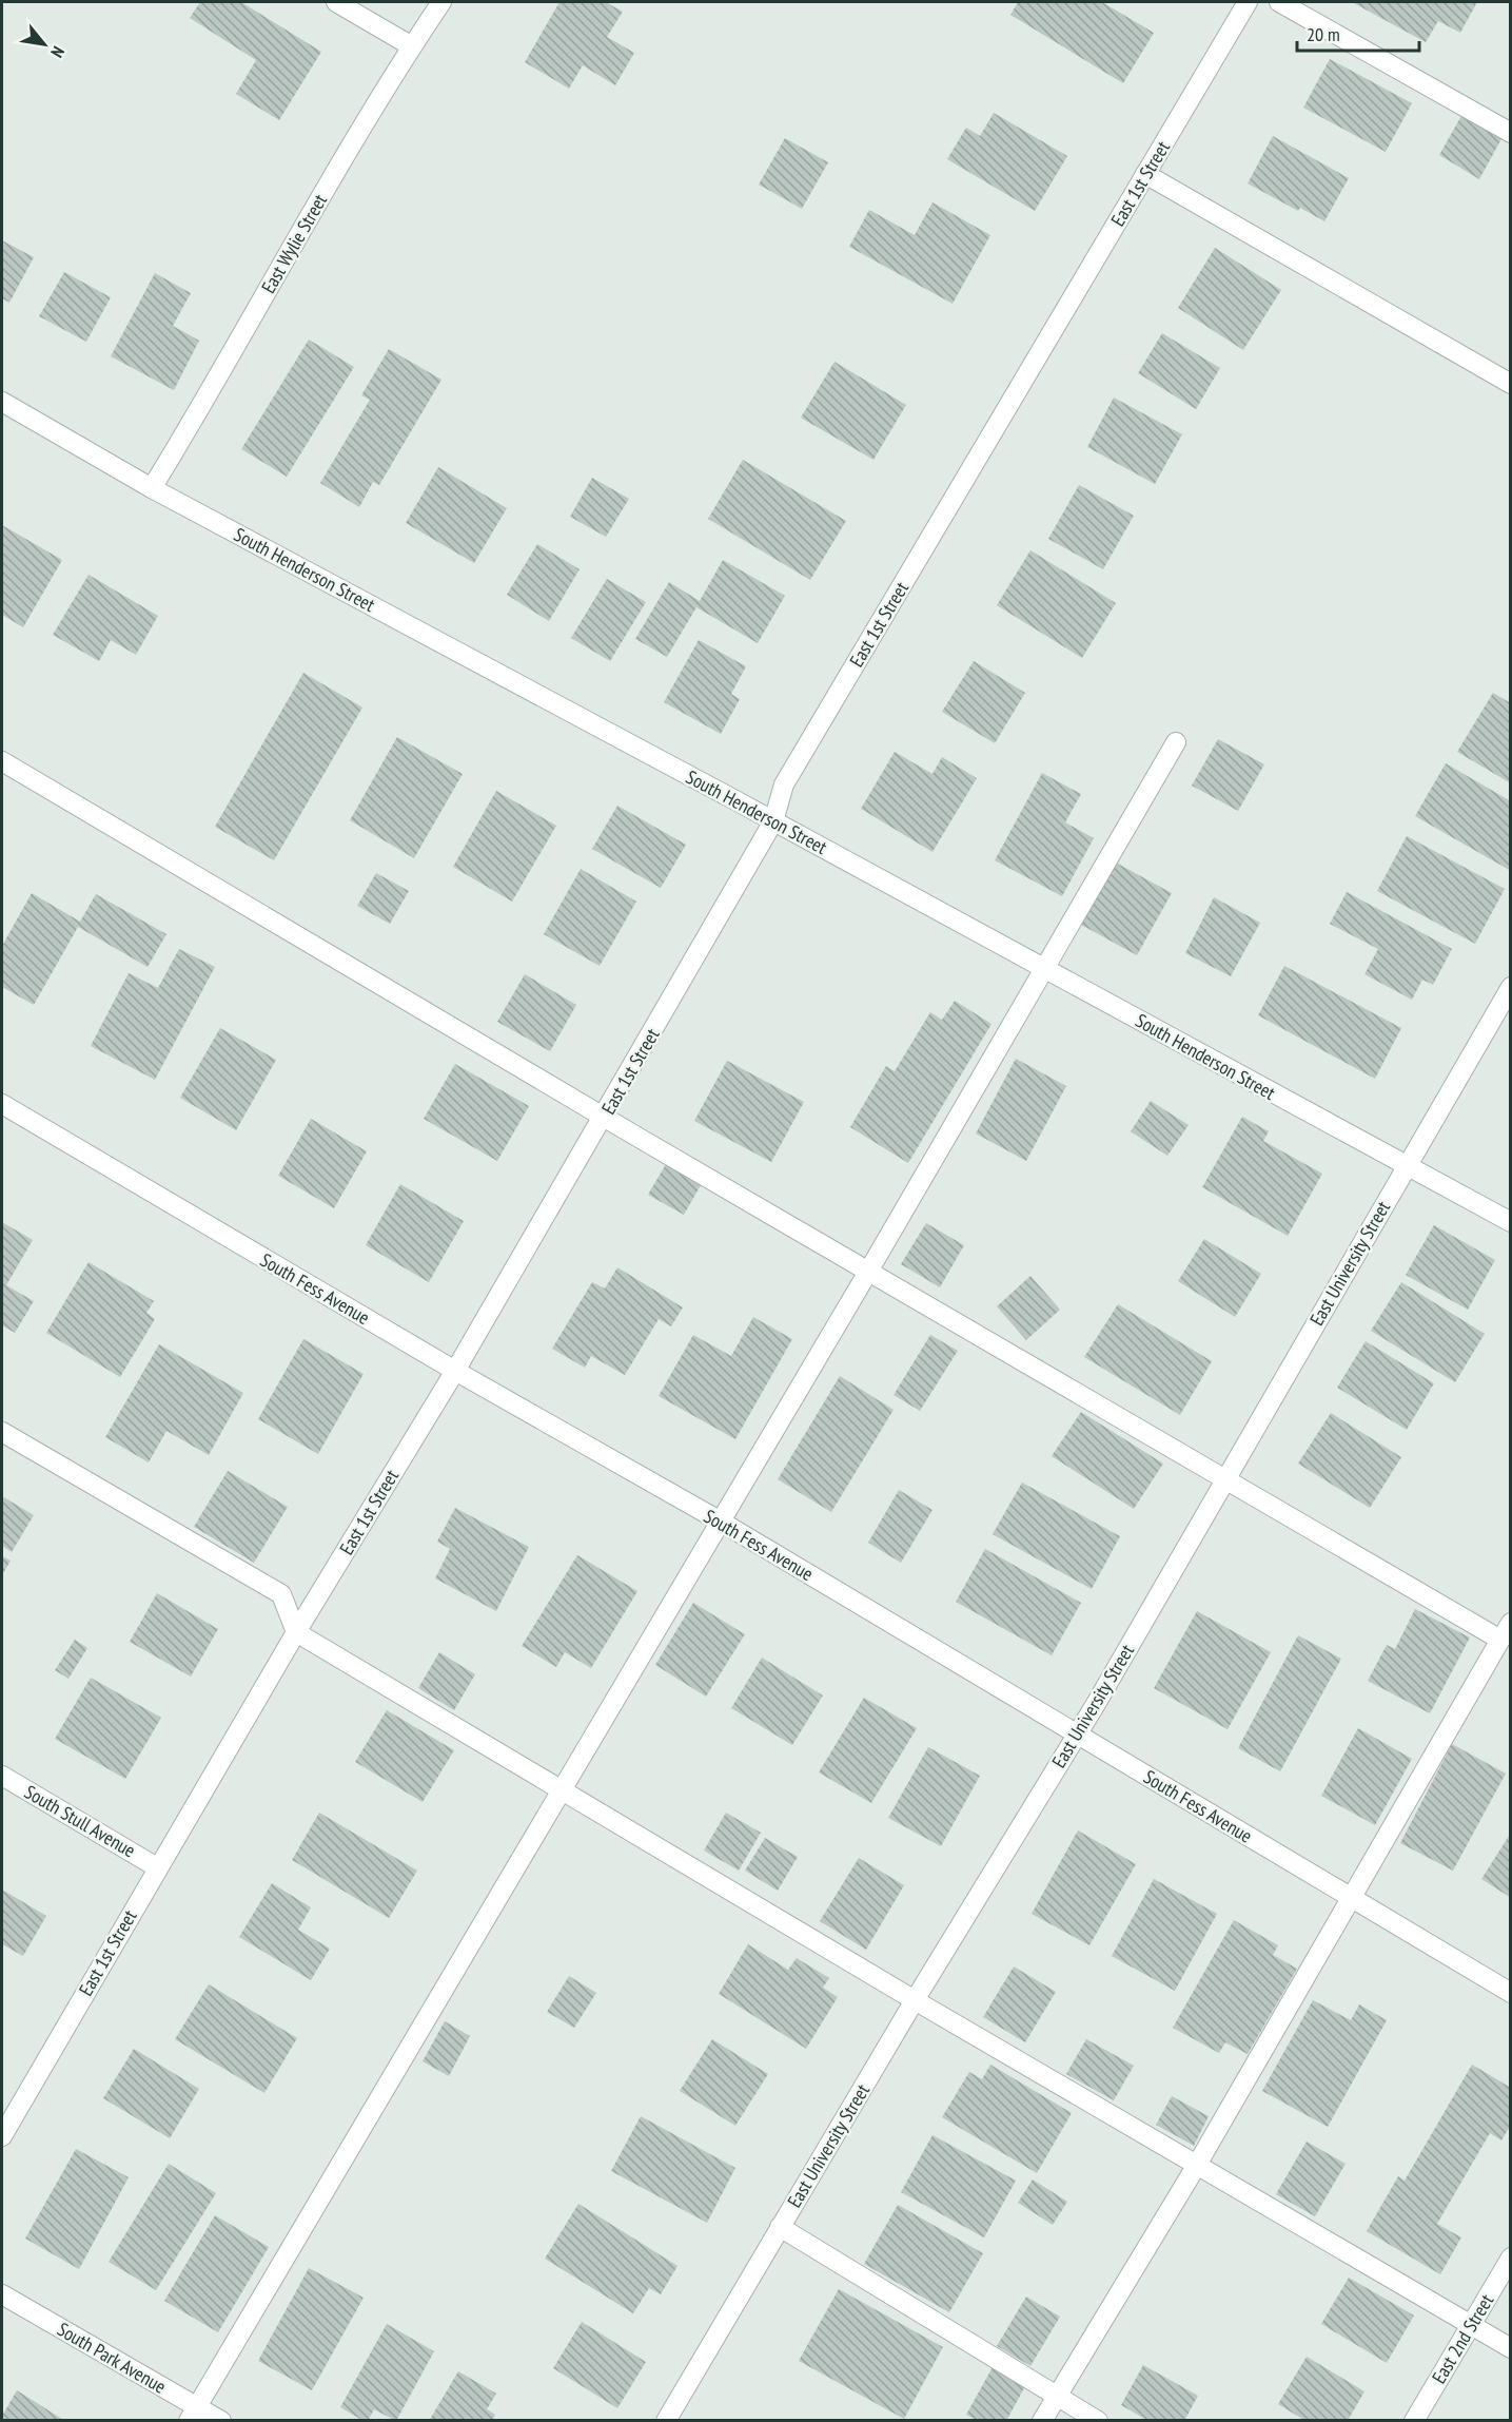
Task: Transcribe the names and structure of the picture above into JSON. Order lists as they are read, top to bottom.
{
  "streets": {
    "street": [
      "East 1st Street",
      "East Wylie Street",
      "South Henderson Street",
      "East University Street",
      "South Fess Avenue",
      "South Stull Avenue",
      "East 2nd Street",
      "South Park Avenue"
    ]
  },
  "crossings": [
    ["East 1st Street", "South Henderson Street"],
    ["East 1st Street", "South Fess Avenue"],
    ["East 1st Street", "South Stull Avenue"],
    ["East Wylie Street", "South Henderson Street"],
    ["South Henderson Street", "East University Street"],
    ["East University Street", "South Fess Avenue"]
  ],
  "scale_bar": "20 m",
  "north": "bottom right"
}
